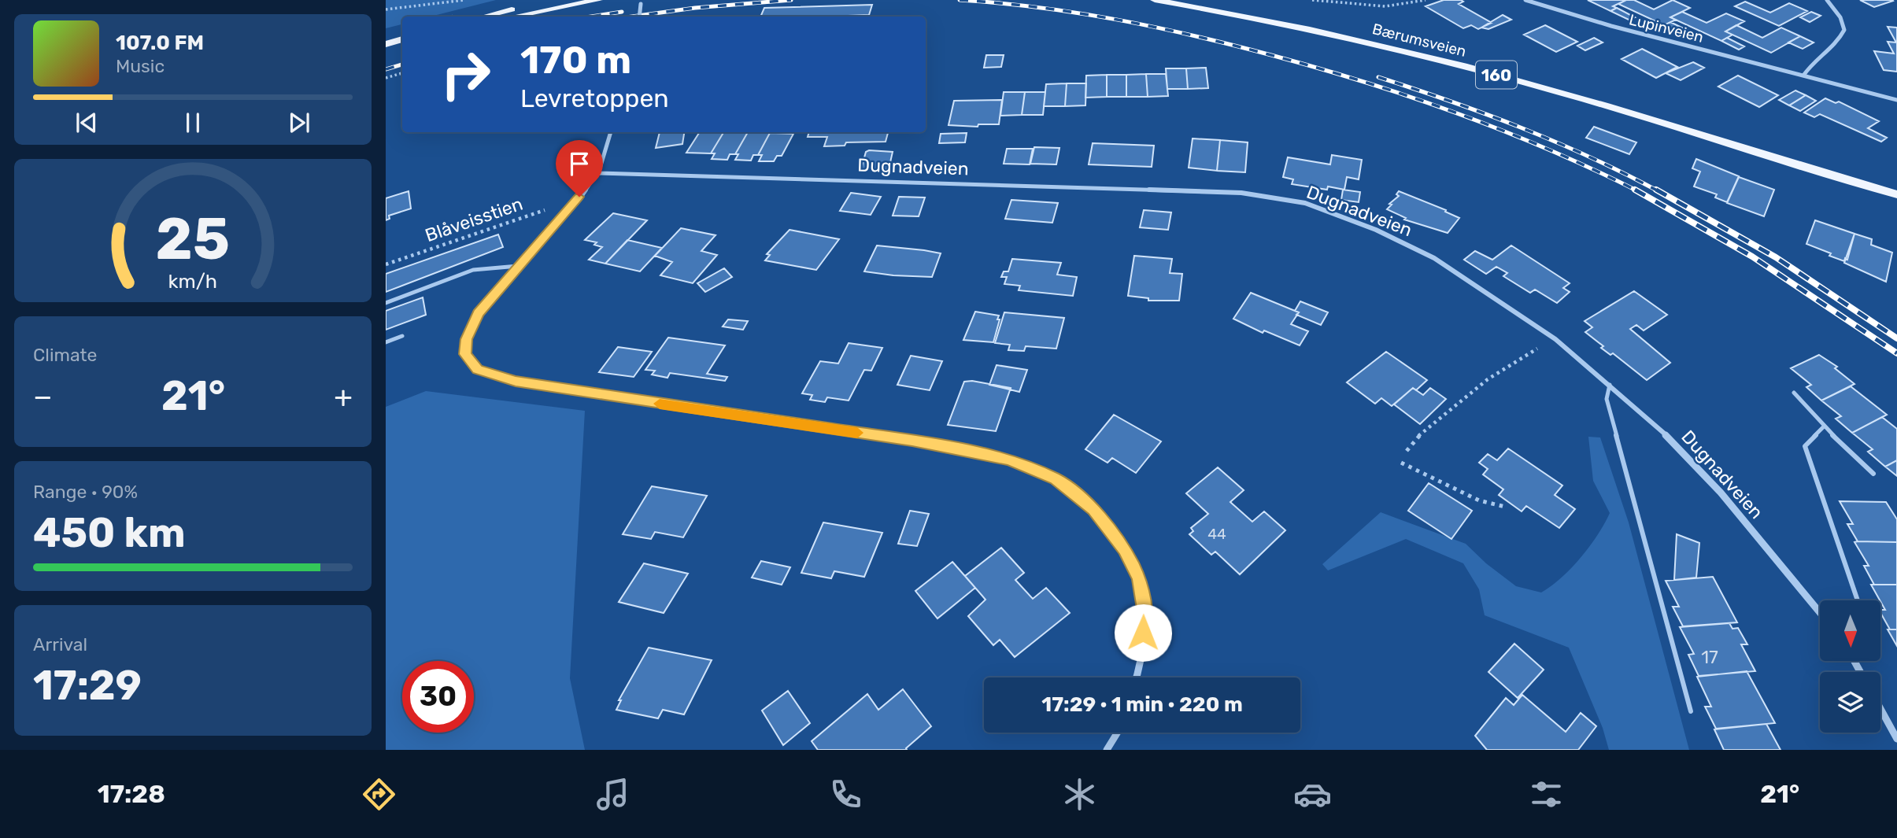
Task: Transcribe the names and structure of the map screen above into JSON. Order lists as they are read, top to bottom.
{
  "streets": {
    "main road": ["Bærumsveien", "160"],
    "street": ["Lupinveien", "Dugnadveien"],
    "path": ["Blåveisstien"]
  },
  "house_numbers": ["44", "17"],
  "north": "bottom",
  "page": {
    "turn": ["170 m", "Levretoppen"],
    "song": ["107.0 FM", "Music"],
    "tile": [
      "Climate",
      ["Range · 90%", "450 km"],
      ["Arrival", "17:29"]
    ],
    "heat": ["−", "21°", "+"],
    "limit": "30",
    "trip": "17:29 · 1 min · 220 m",
    "tabs": ["17:28", "21°"],
    "gauge": ["25", "km/h"]
  }
}
